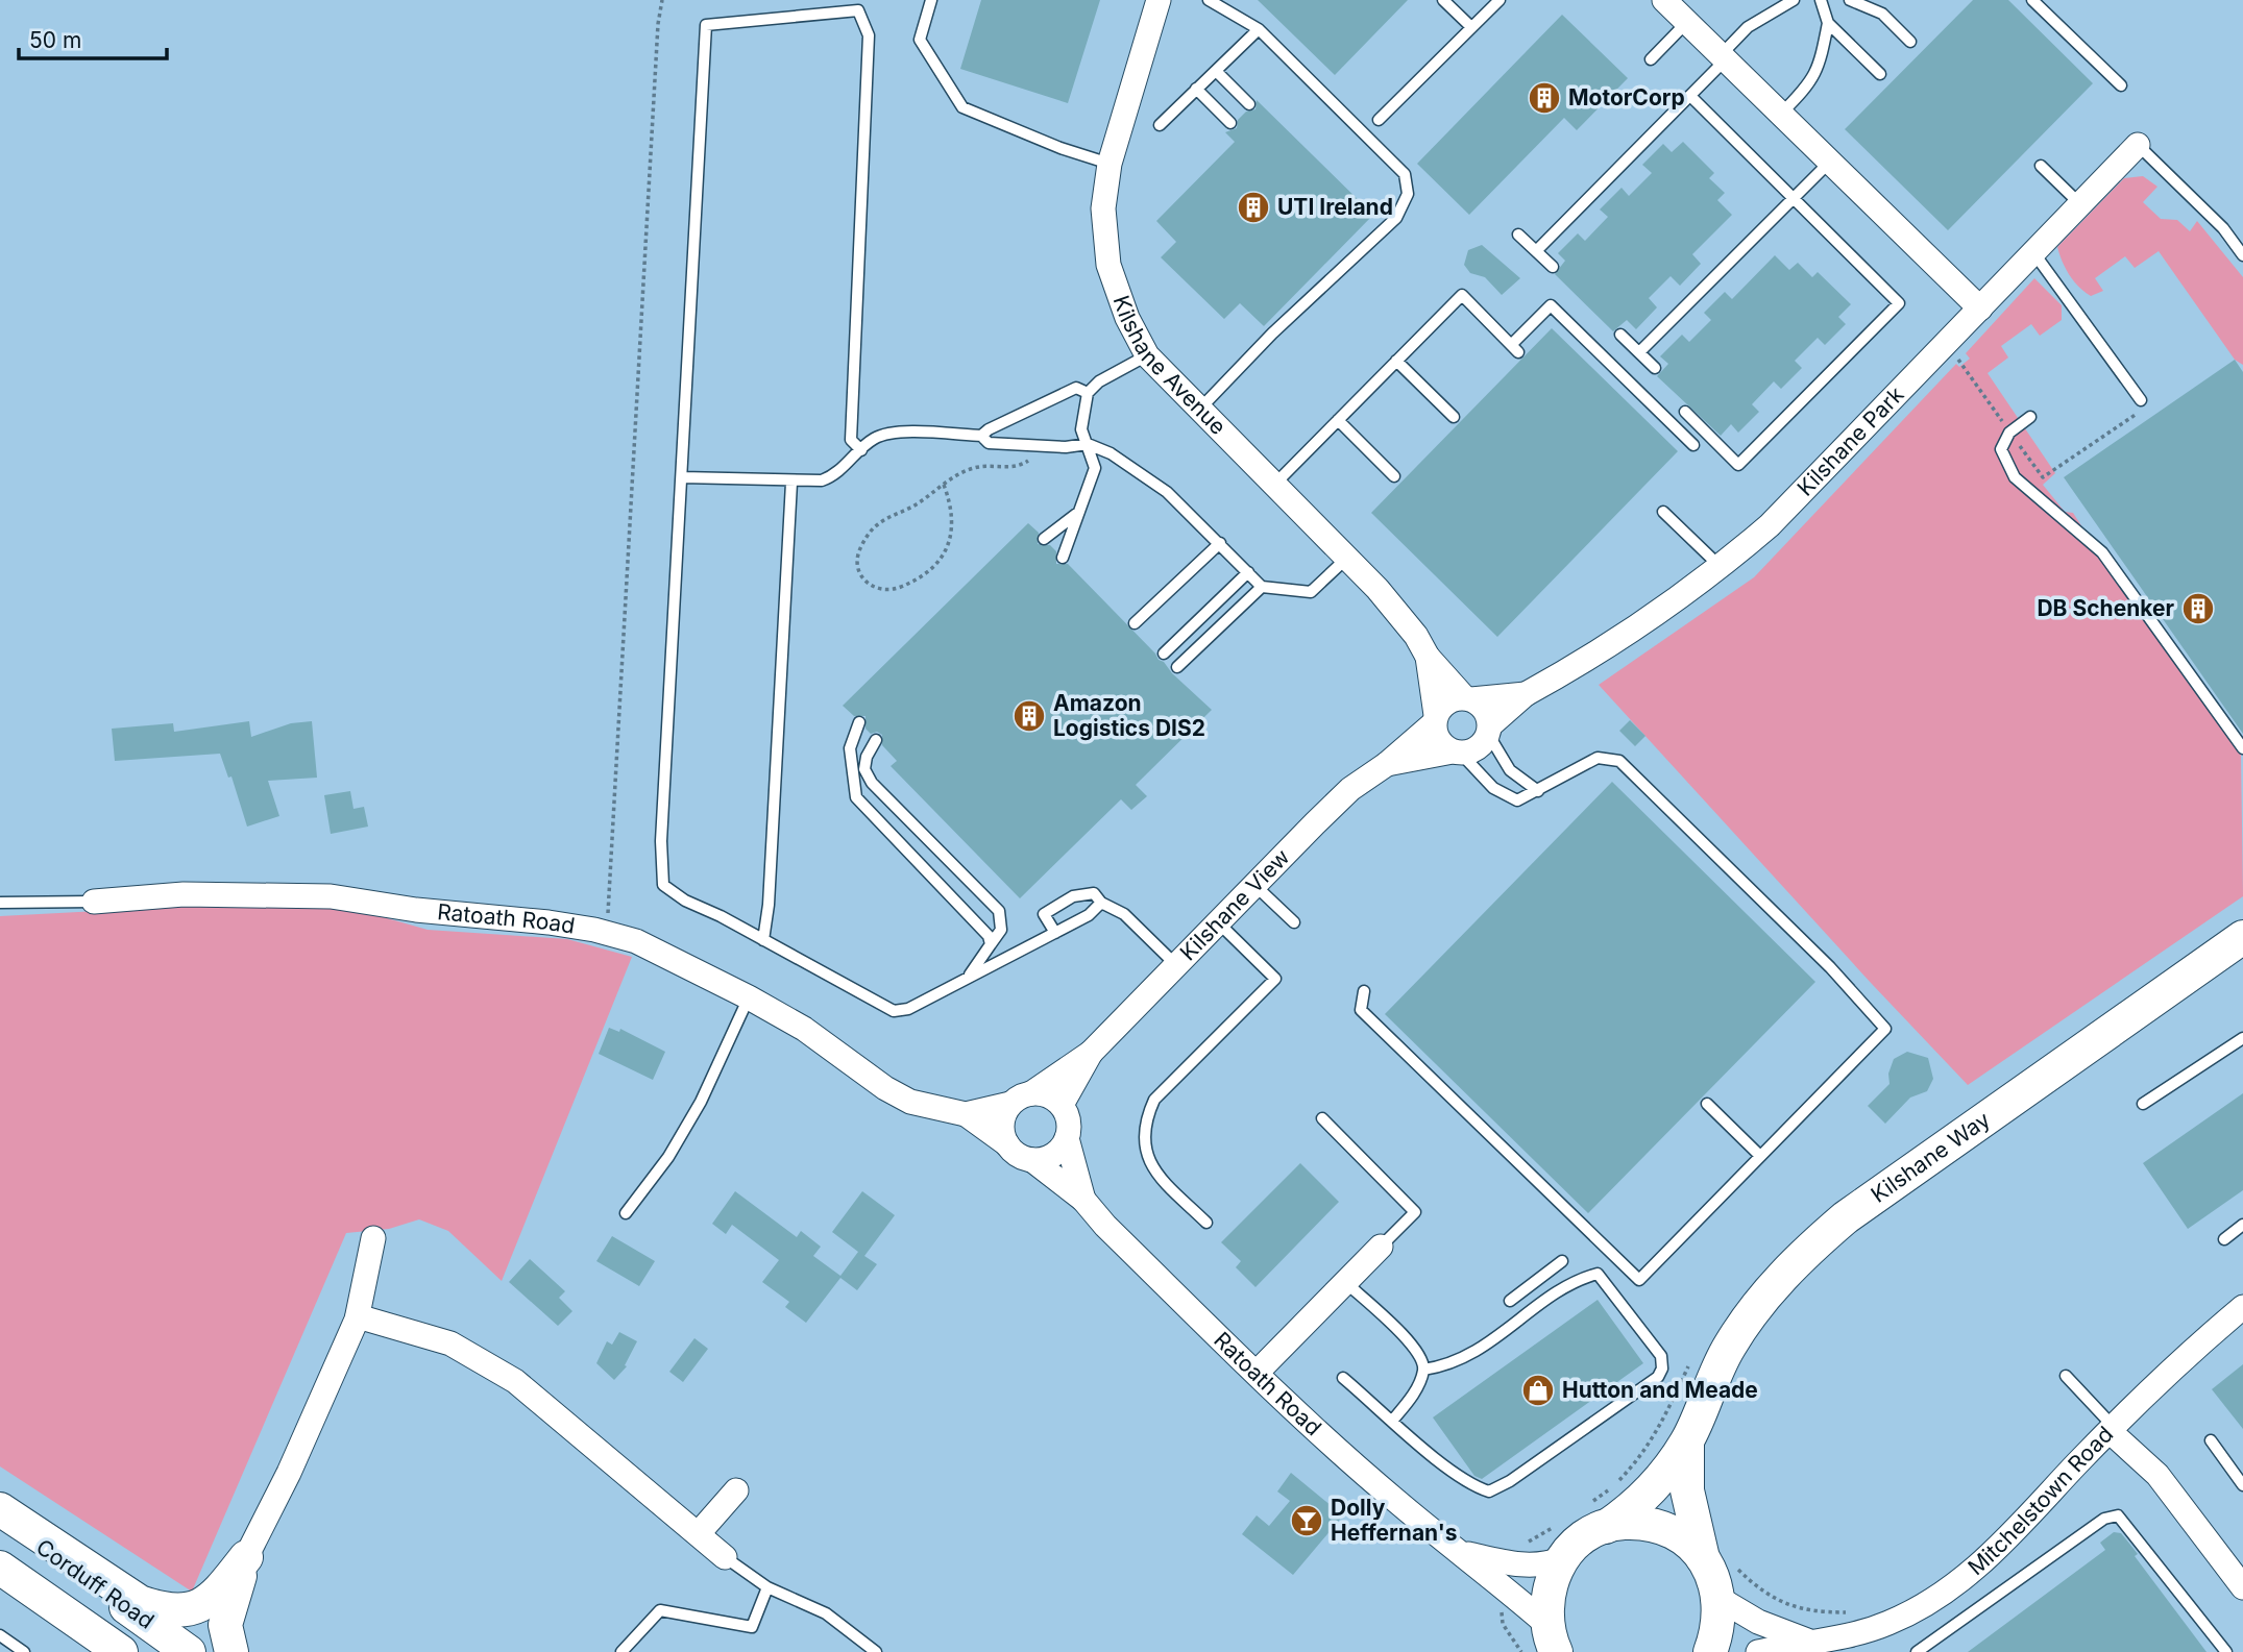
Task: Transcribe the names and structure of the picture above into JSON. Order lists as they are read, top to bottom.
{
  "streets": {
    "street": [
      "Kilshane Avenue",
      "Kilshane Park",
      "Kilshane View",
      "Ratoath Road",
      "Kilshane Way",
      "Mitchelstown Road",
      "Corduff Road"
    ]
  },
  "crossings": [
    ["Kilshane Avenue", "Kilshane Park"],
    ["Kilshane Avenue", "Kilshane View"],
    ["Kilshane Park", "Kilshane View"],
    ["Kilshane View", "Ratoath Road"],
    ["Ratoath Road", "Kilshane Way"]
  ],
  "places": {
    "building": [
      "MotorCorp",
      "UTI Ireland",
      "DB Schenker",
      "Amazon Logistics DIS2"
    ],
    "shop": ["Hutton and Meade"],
    "bar": ["Dolly Heffernan's"]
  },
  "scale_bar": "50 m"
}
